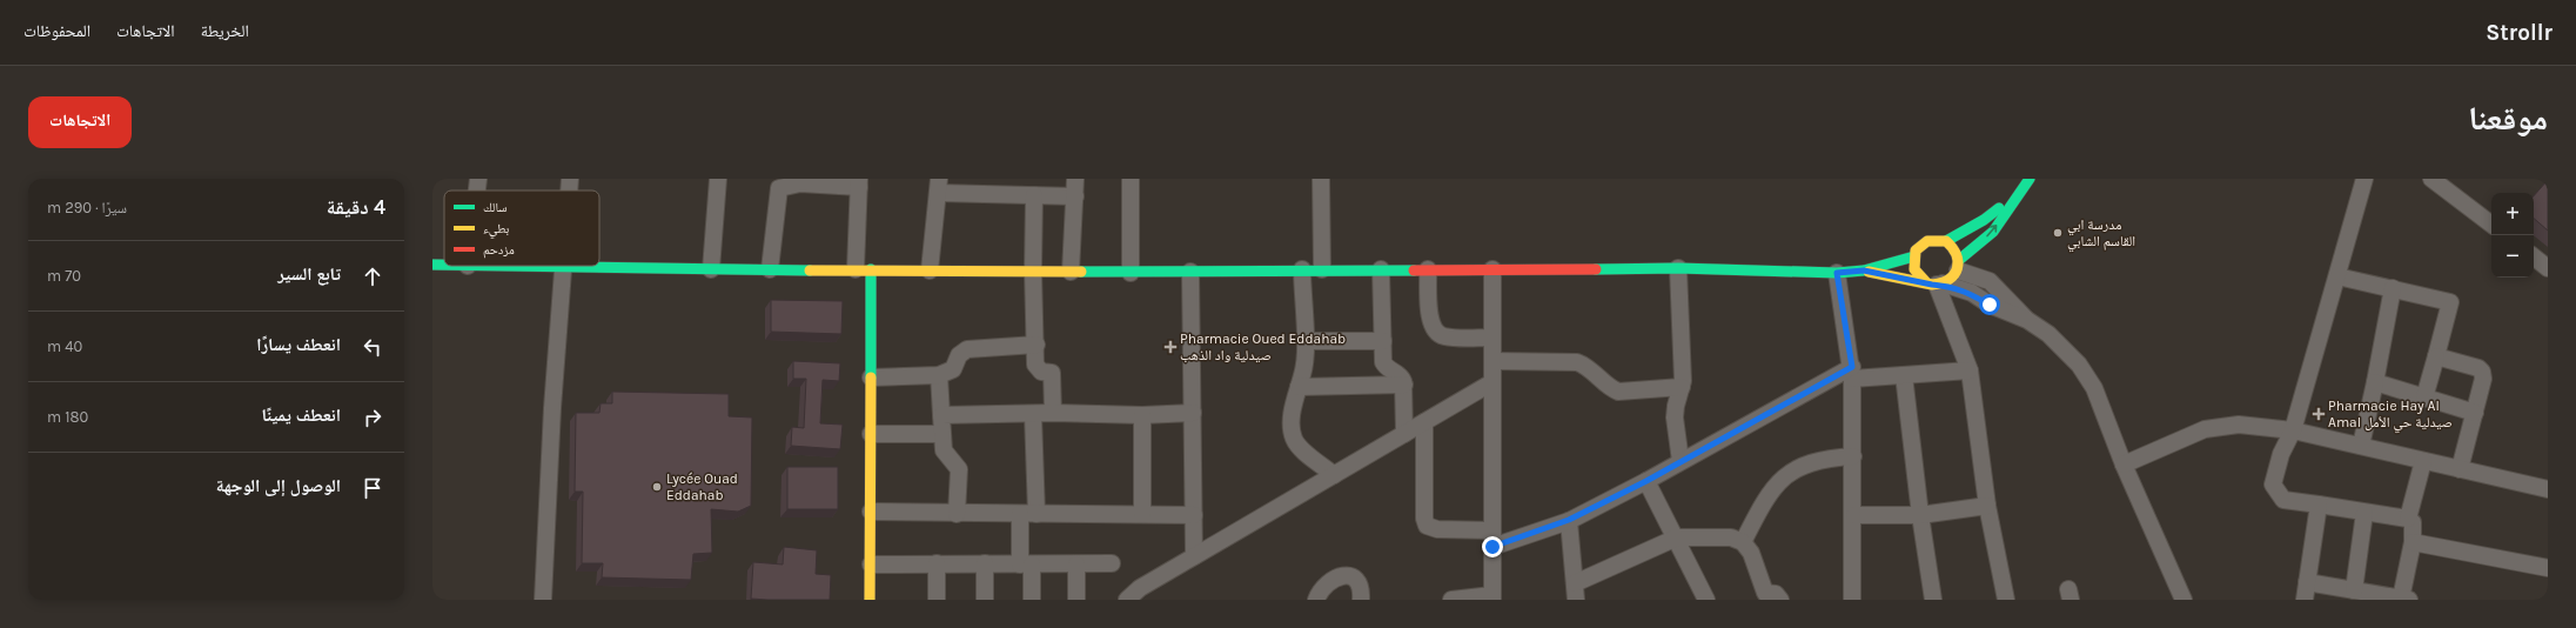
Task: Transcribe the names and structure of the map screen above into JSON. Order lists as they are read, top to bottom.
{
  "places": {
    "other": ["مدرسة ابي القاسم الشابي", "Lycée Ouad Eddahab"],
    "health": ["Pharmacie Oued Eddahab صيدلية واد الذهب", "Pharmacie Hay Al Amal صيدلية حي الأمل"]
  },
  "legend": ["سالك", "بطيء", "مزدحم"],
  "page": {
    "header": "Strollr",
    "nav": ["الخريطة", "الاتجاهات", "المحفوظات"],
    "title": "موقعنا",
    "buttons": "الاتجاهات",
    "heading": ["4 دقيقة", "سيرًا · 290 m"],
    "map_buttons": ["+", "−"],
    "list": [
      ["تابع السير", "70 m"],
      ["انعطف يسارًا", "40 m"],
      ["انعطف يمينًا", "180 m"],
      "الوصول إلى الوجهة"
    ]
  }
}
